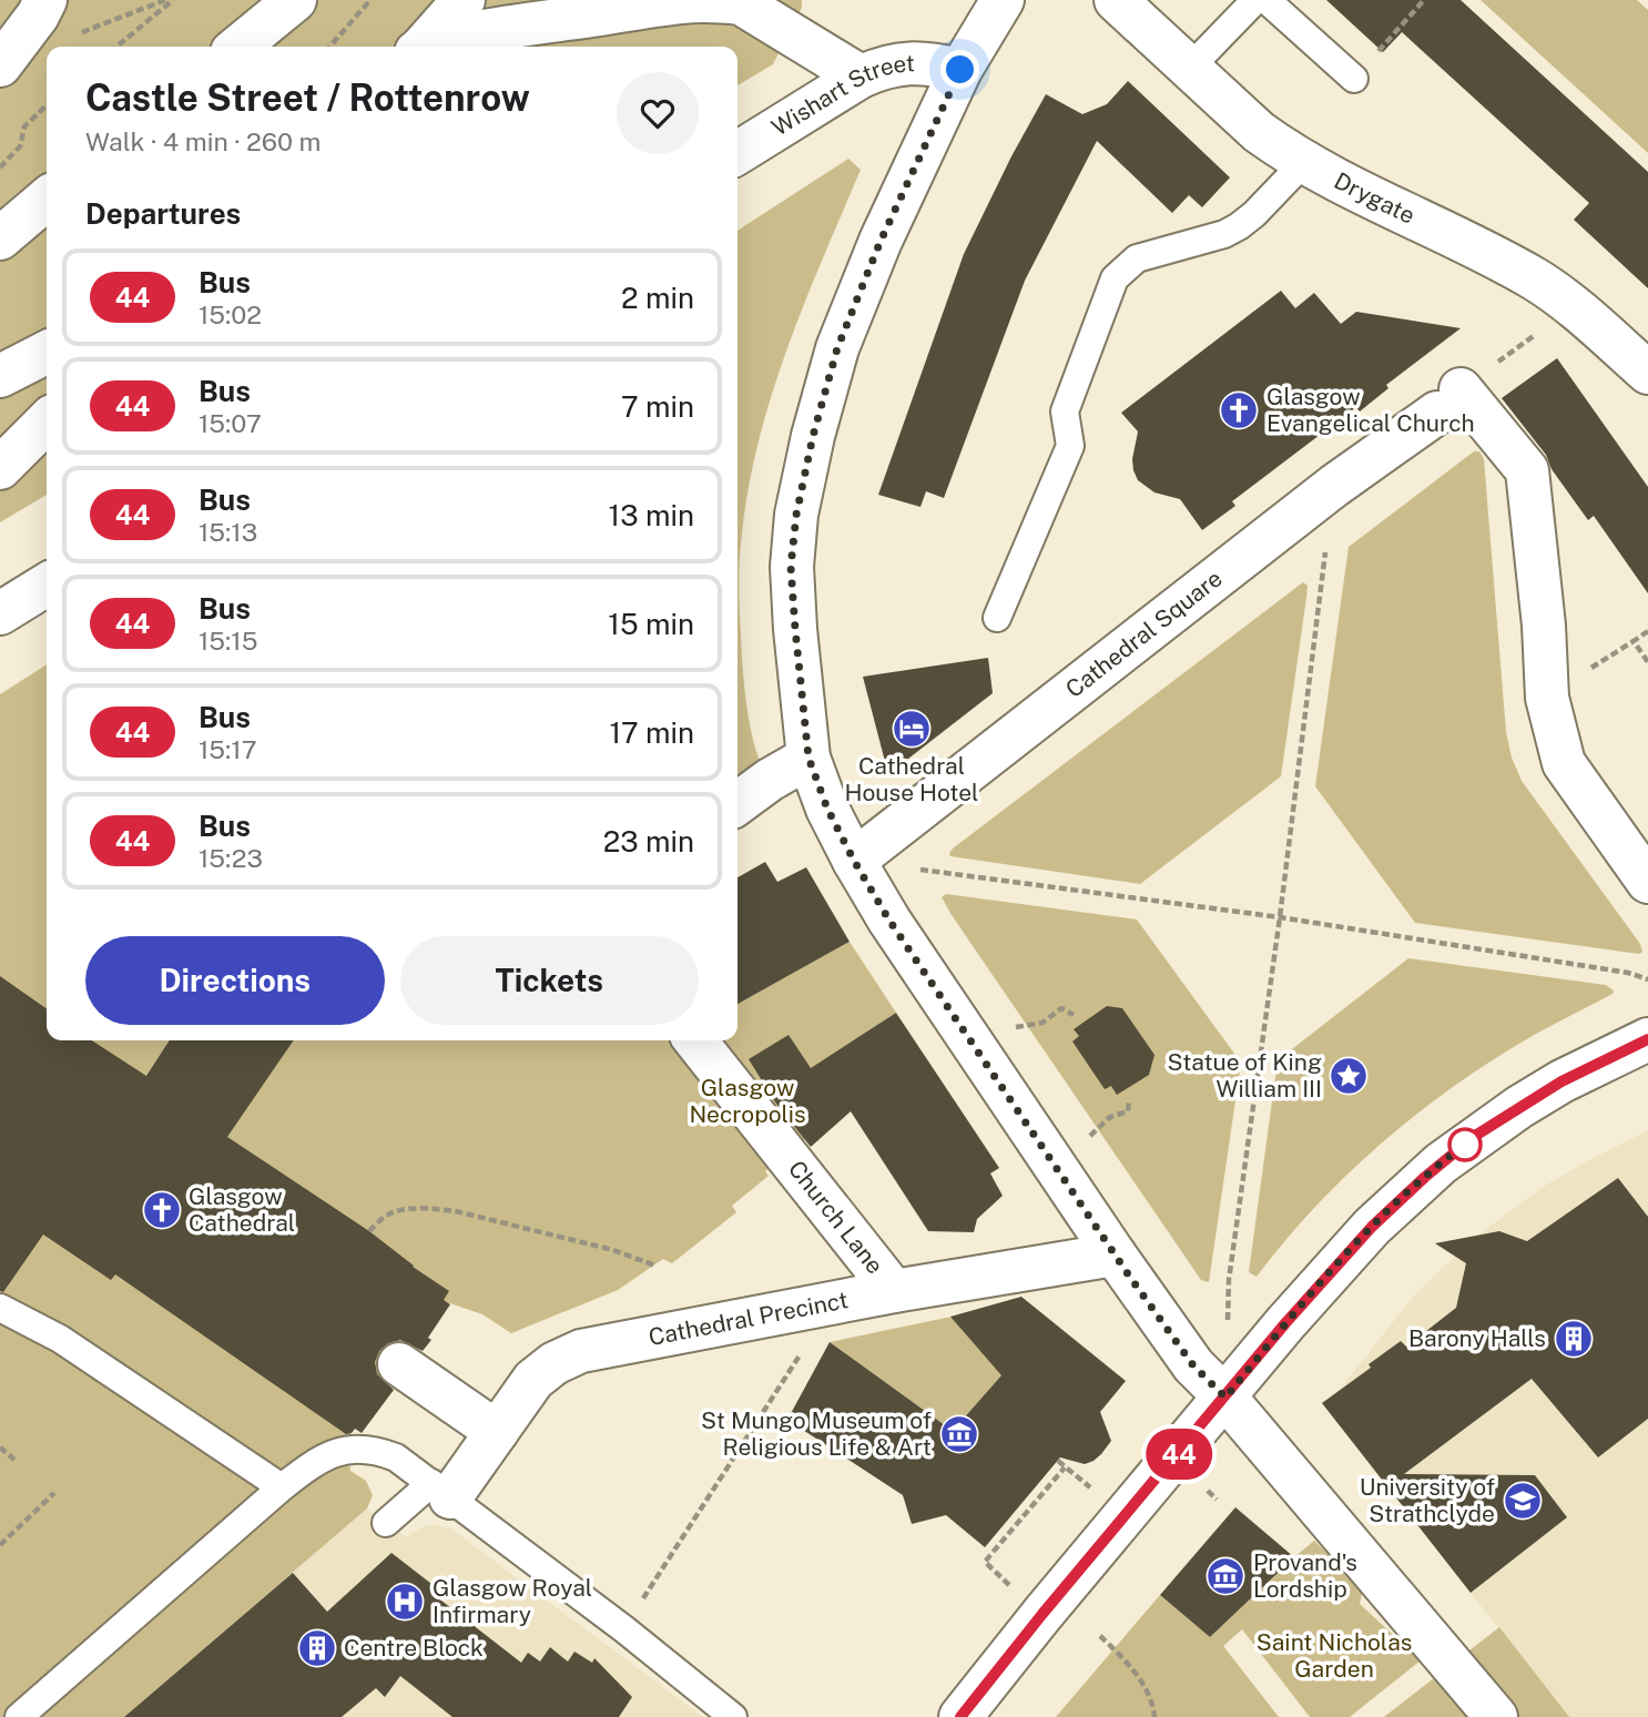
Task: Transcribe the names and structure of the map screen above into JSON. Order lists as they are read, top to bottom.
{
  "streets": {
    "street": [
      "Wishart Street",
      "Drygate",
      "Cathedral Square",
      "Church Lane",
      "Cathedral Precinct"
    ]
  },
  "crossings": [
    ["Church Lane", "Cathedral Precinct"]
  ],
  "parks": ["Glasgow Necropolis", "Saint Nicholas Garden"],
  "places": {
    "church": ["Glasgow Evangelical Church", "Glasgow Cathedral"],
    "hotel": ["Cathedral House Hotel"],
    "place": ["Statue of King William III"],
    "building": ["Barony Halls", "Centre Block"],
    "museum": ["St Mungo Museum of Religious Life & Art", "Provand's Lordship"],
    "school or university": ["University of Strathclyde"],
    "hospital": ["Glasgow Royal Infirmary"]
  },
  "lines": ["bus line 44"],
  "page": {
    "on_map": "44",
    "heading": [
      ["Castle Street / Rottenrow", "Walk · 4 min · 260 m"],
      "Departures"
    ],
    "list": [
      {
        "mark": "44",
        "name": "Bus",
        "note": "15:02",
        "value": "2 min"
      },
      {
        "mark": "44",
        "name": "Bus",
        "note": "15:07",
        "value": "7 min"
      },
      {
        "mark": "44",
        "name": "Bus",
        "note": "15:13",
        "value": "13 min"
      },
      {
        "mark": "44",
        "name": "Bus",
        "note": "15:15",
        "value": "15 min"
      },
      {
        "mark": "44",
        "name": "Bus",
        "note": "15:17",
        "value": "17 min"
      },
      {
        "mark": "44",
        "name": "Bus",
        "note": "15:23",
        "value": "23 min"
      }
    ],
    "buttons": ["Directions", "Tickets"]
  }
}
